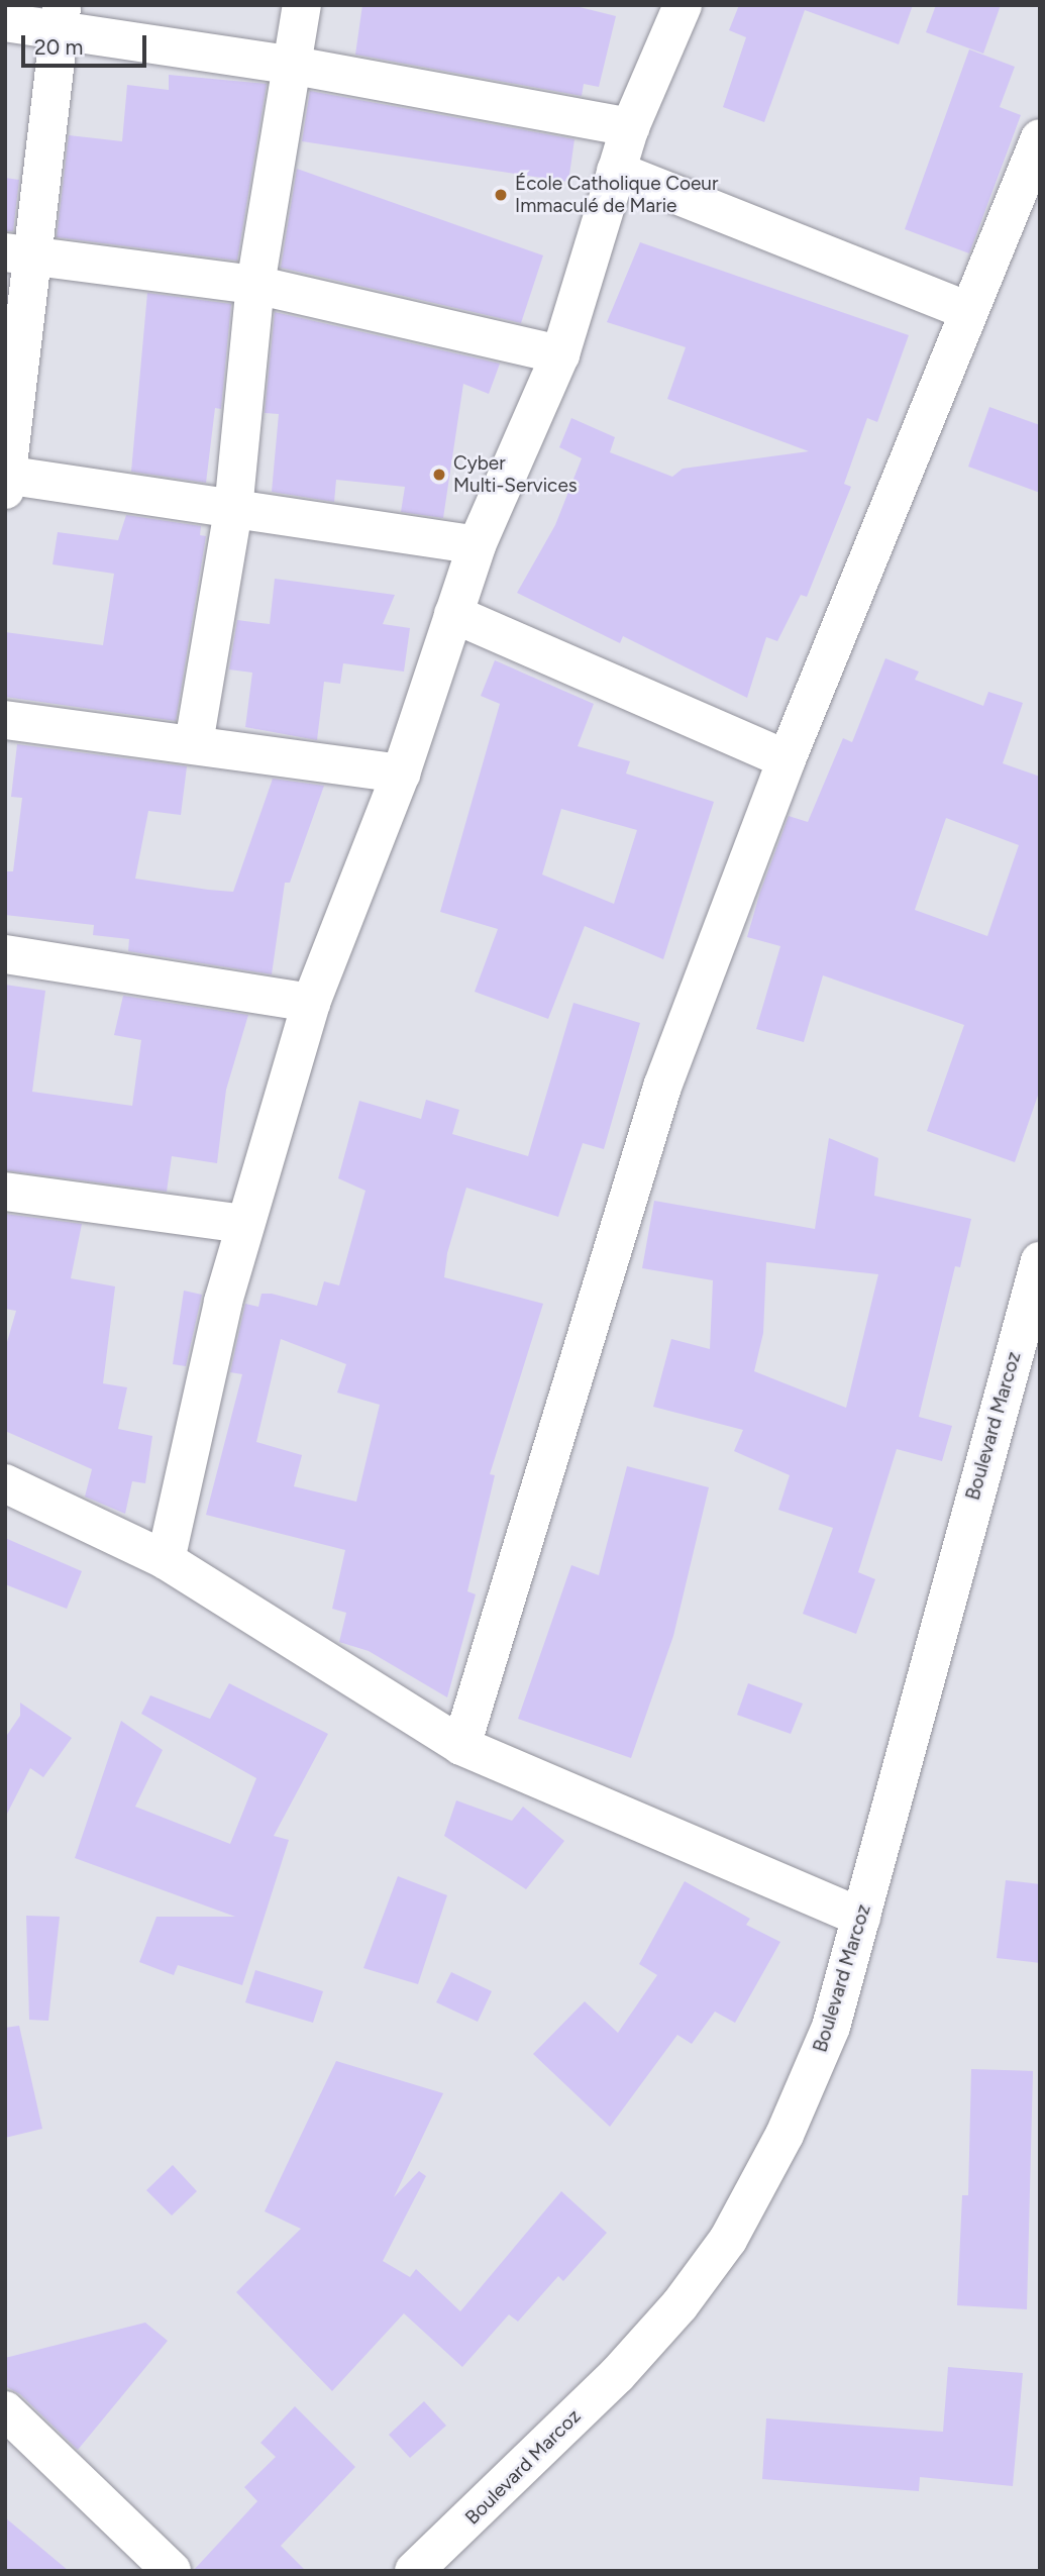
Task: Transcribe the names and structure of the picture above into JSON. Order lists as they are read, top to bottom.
{
  "streets": {
    "street": ["Boulevard Marcoz"]
  },
  "places": ["École Catholique Coeur Immaculé de Marie", "Cyber Multi-Services"],
  "scale_bar": "20 m"
}
